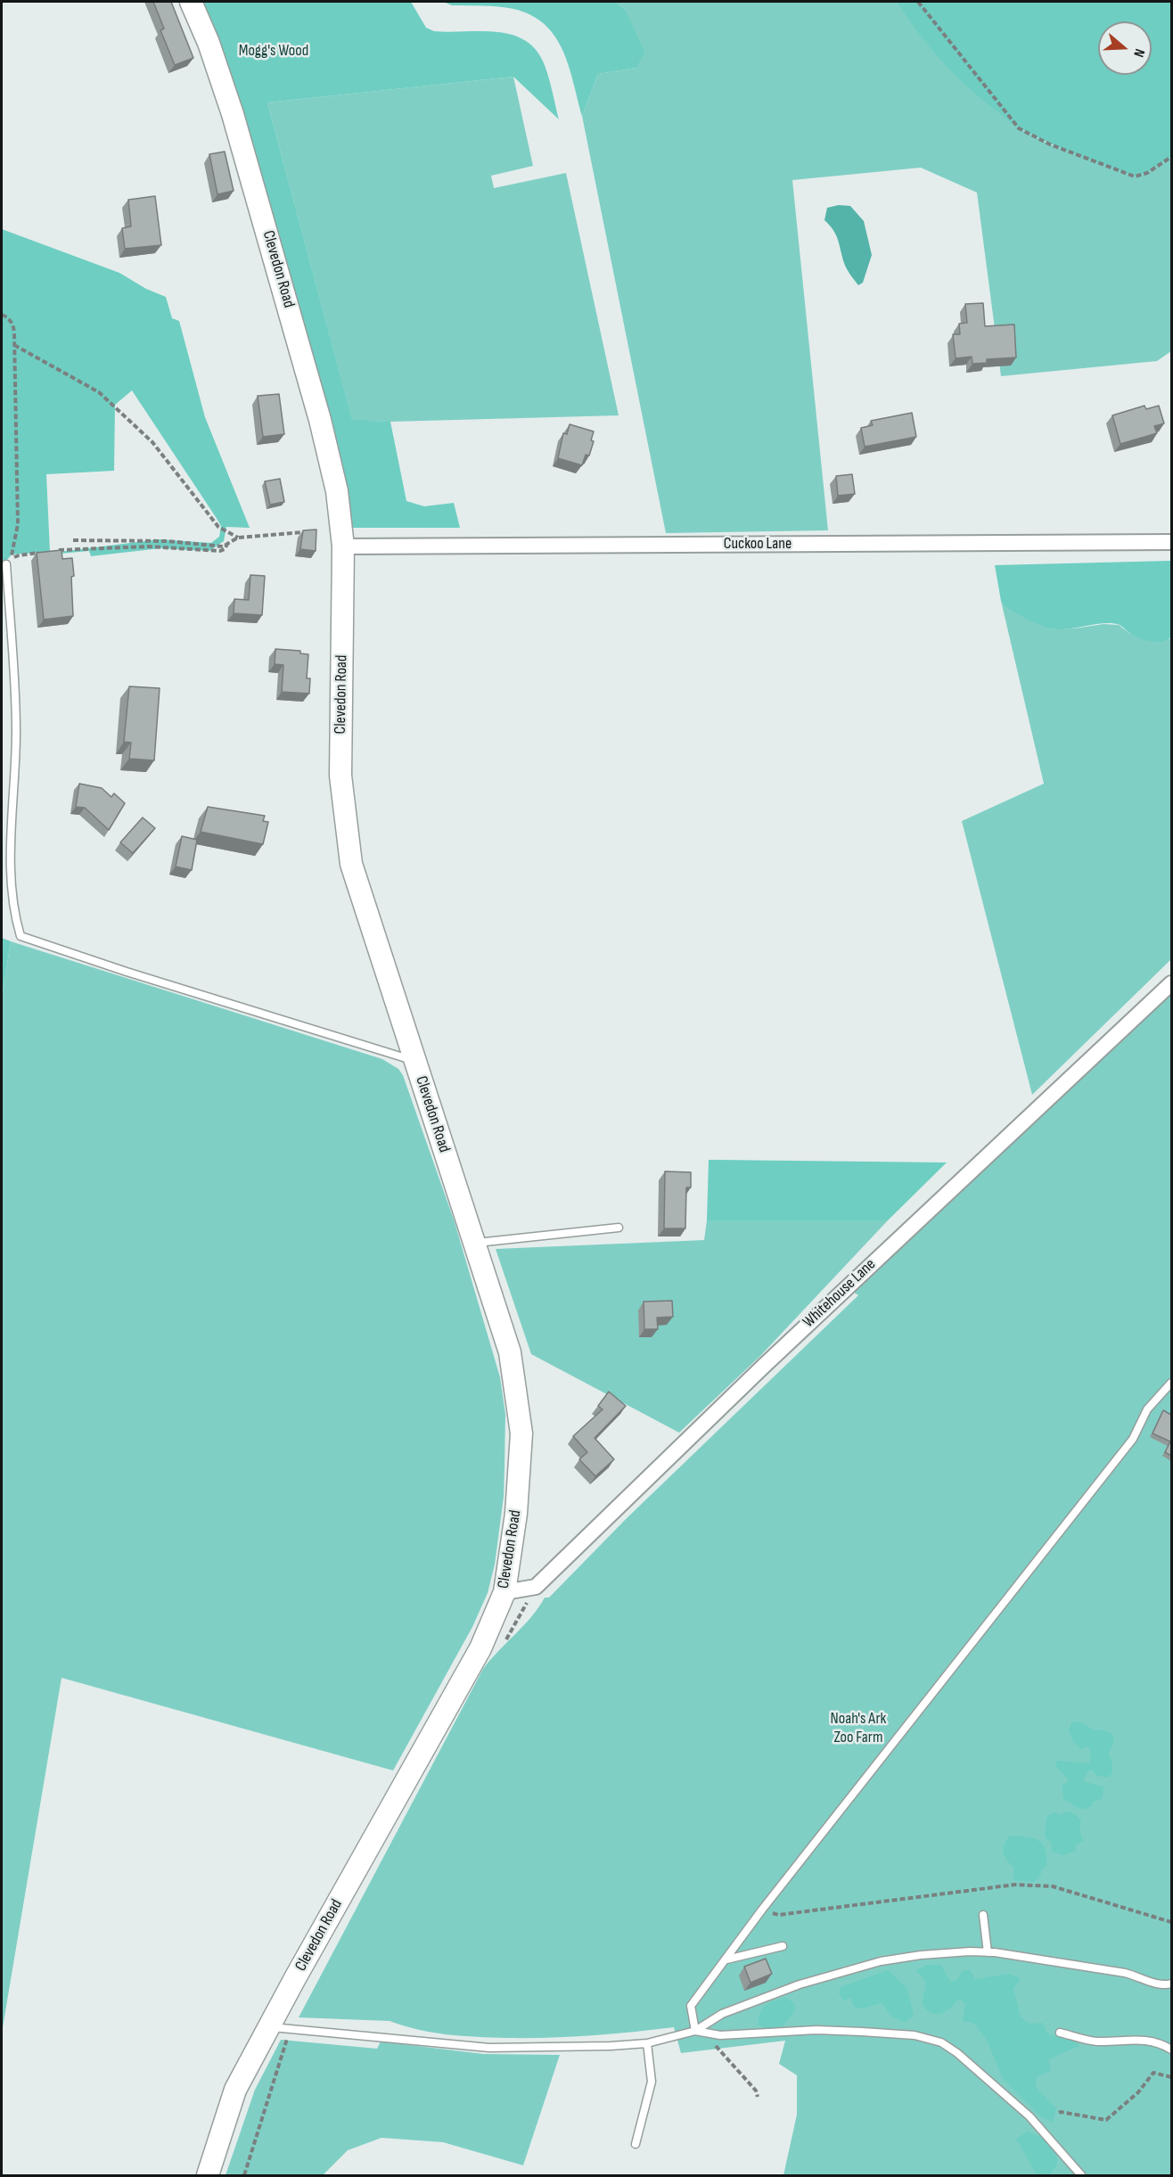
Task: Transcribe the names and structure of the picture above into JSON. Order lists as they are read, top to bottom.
{
  "streets": {
    "main road": ["Clevedon Road"],
    "street": ["Cuckoo Lane", "Whitehouse Lane"]
  },
  "crossings": [
    ["Clevedon Road", "Cuckoo Lane"],
    ["Clevedon Road", "Whitehouse Lane"]
  ],
  "parks": ["Mogg's Wood", "Noah's Ark Zoo Farm"],
  "north": "right"
}
